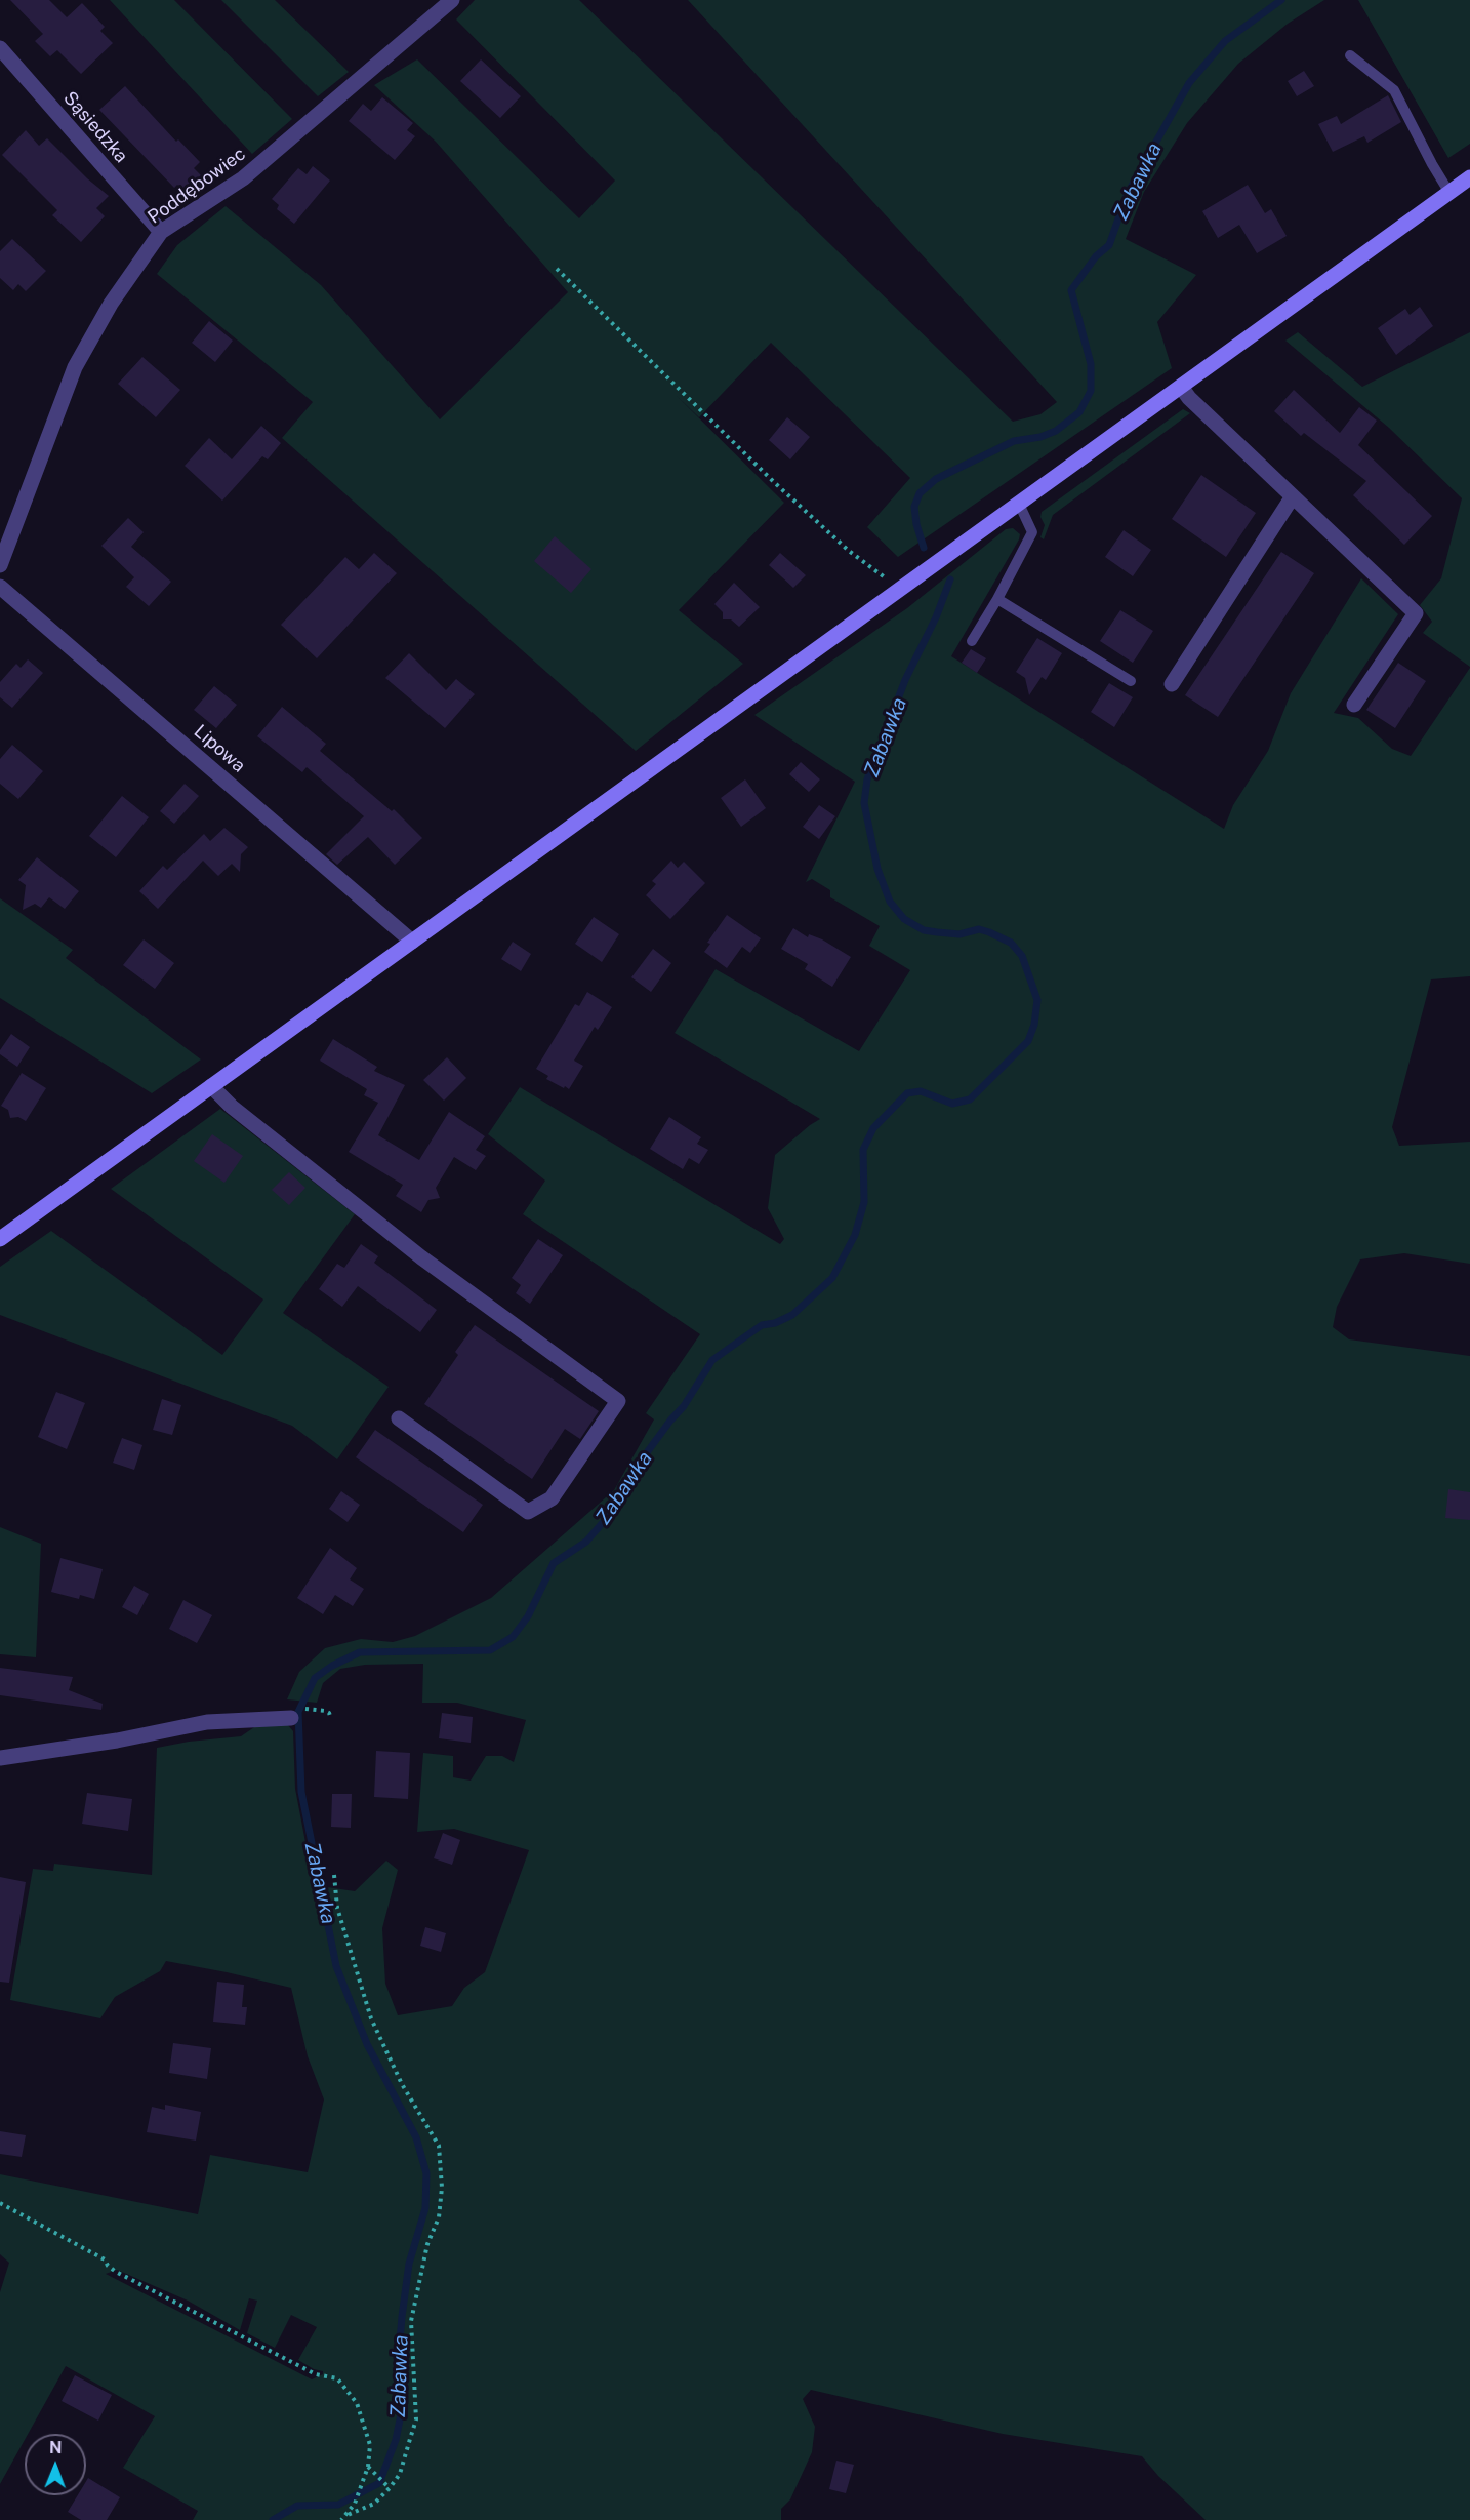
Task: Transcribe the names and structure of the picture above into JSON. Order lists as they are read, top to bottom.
{
  "streets": {
    "street": ["Sąsiedzka", "Poddębowiec", "Lipowa"]
  },
  "crossings": [
    ["Sąsiedzka", "Poddębowiec"]
  ],
  "water": ["Zabawka"],
  "north": "top"
}
